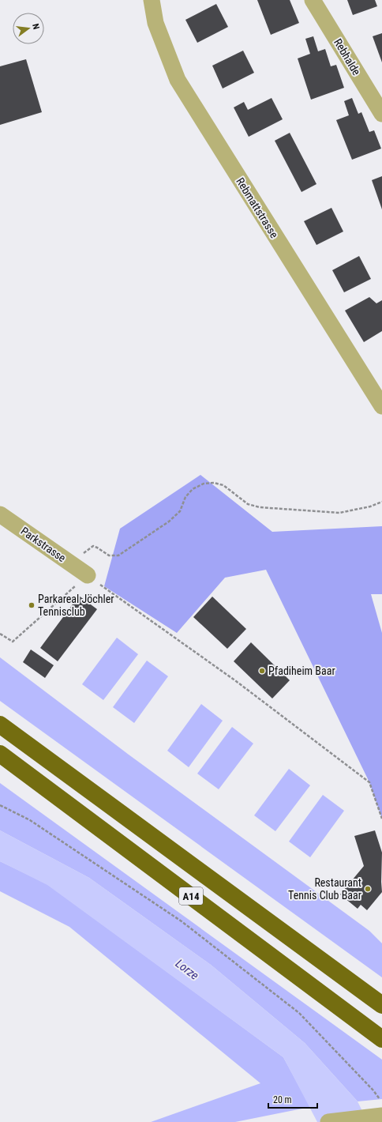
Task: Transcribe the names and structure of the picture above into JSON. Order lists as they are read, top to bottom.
{
  "streets": {
    "highway": ["A14"],
    "street": ["Rebhalde", "Rebmattstrasse", "Parkstrasse"]
  },
  "water": ["Lorze"],
  "places": ["Parkareal Jöchler Tennisclub", "Pfadiheim Baar", "Restaurant Tennis Club Baar"],
  "scale_bar": "20 m",
  "north": "right"
}
